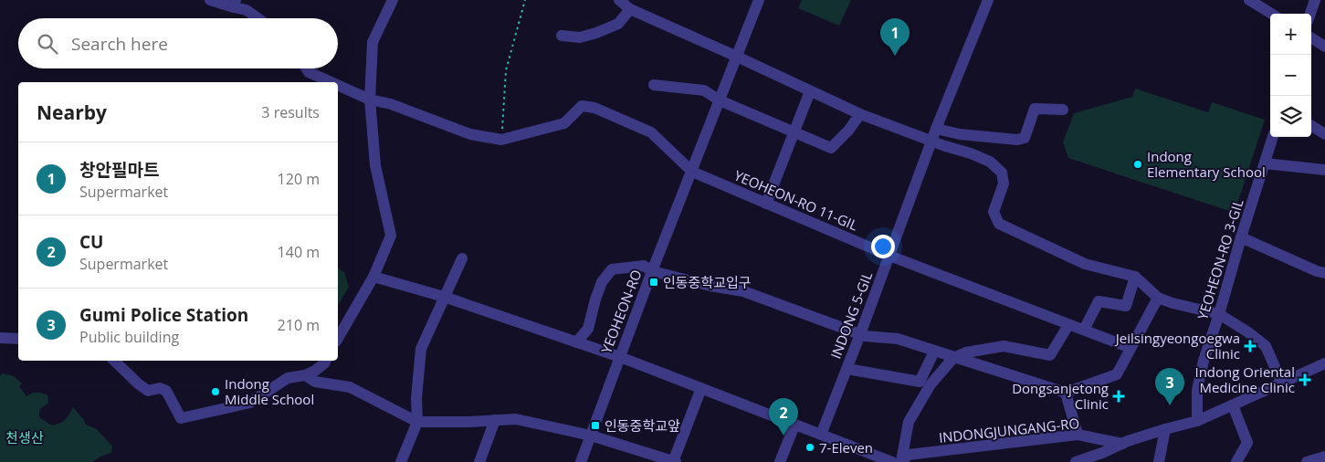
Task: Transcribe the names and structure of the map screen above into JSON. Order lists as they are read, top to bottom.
{
  "streets": {
    "street": [
      "YEOHEON-RO 11-GIL",
      "YEOHEON-RO 3-GIL",
      "YEOHEON-RO",
      "INDONG 5-GIL",
      "INDONGJUNGANG-RO"
    ]
  },
  "crossings": [
    ["YEOHEON-RO 11-GIL", "YEOHEON-RO"],
    ["YEOHEON-RO 11-GIL", "INDONG 5-GIL"]
  ],
  "parks": ["천생산"],
  "places": {
    "other": ["Indong Elementary School", "Indong Middle School", "7-Eleven"],
    "transit": ["인동중학교입구", "인동중학교앞"],
    "health": ["Jeilsingyeongoegwa Clinic", "Indong Oriental Medicine Clinic", "Dongsanjetong Clinic"]
  },
  "page": {
    "map_buttons": ["+", "−"],
    "pins": ["1", "3", "2"],
    "search": "Search here",
    "heading": ["Nearby", "3 results"],
    "list": [
      {
        "mark": "1",
        "name": "창안필마트",
        "note": "Supermarket",
        "value": "120 m"
      },
      {
        "mark": "2",
        "name": "CU",
        "note": "Supermarket",
        "value": "140 m"
      },
      {
        "mark": "3",
        "name": "Gumi Police Station",
        "note": "Public building",
        "value": "210 m"
      }
    ]
  }
}
